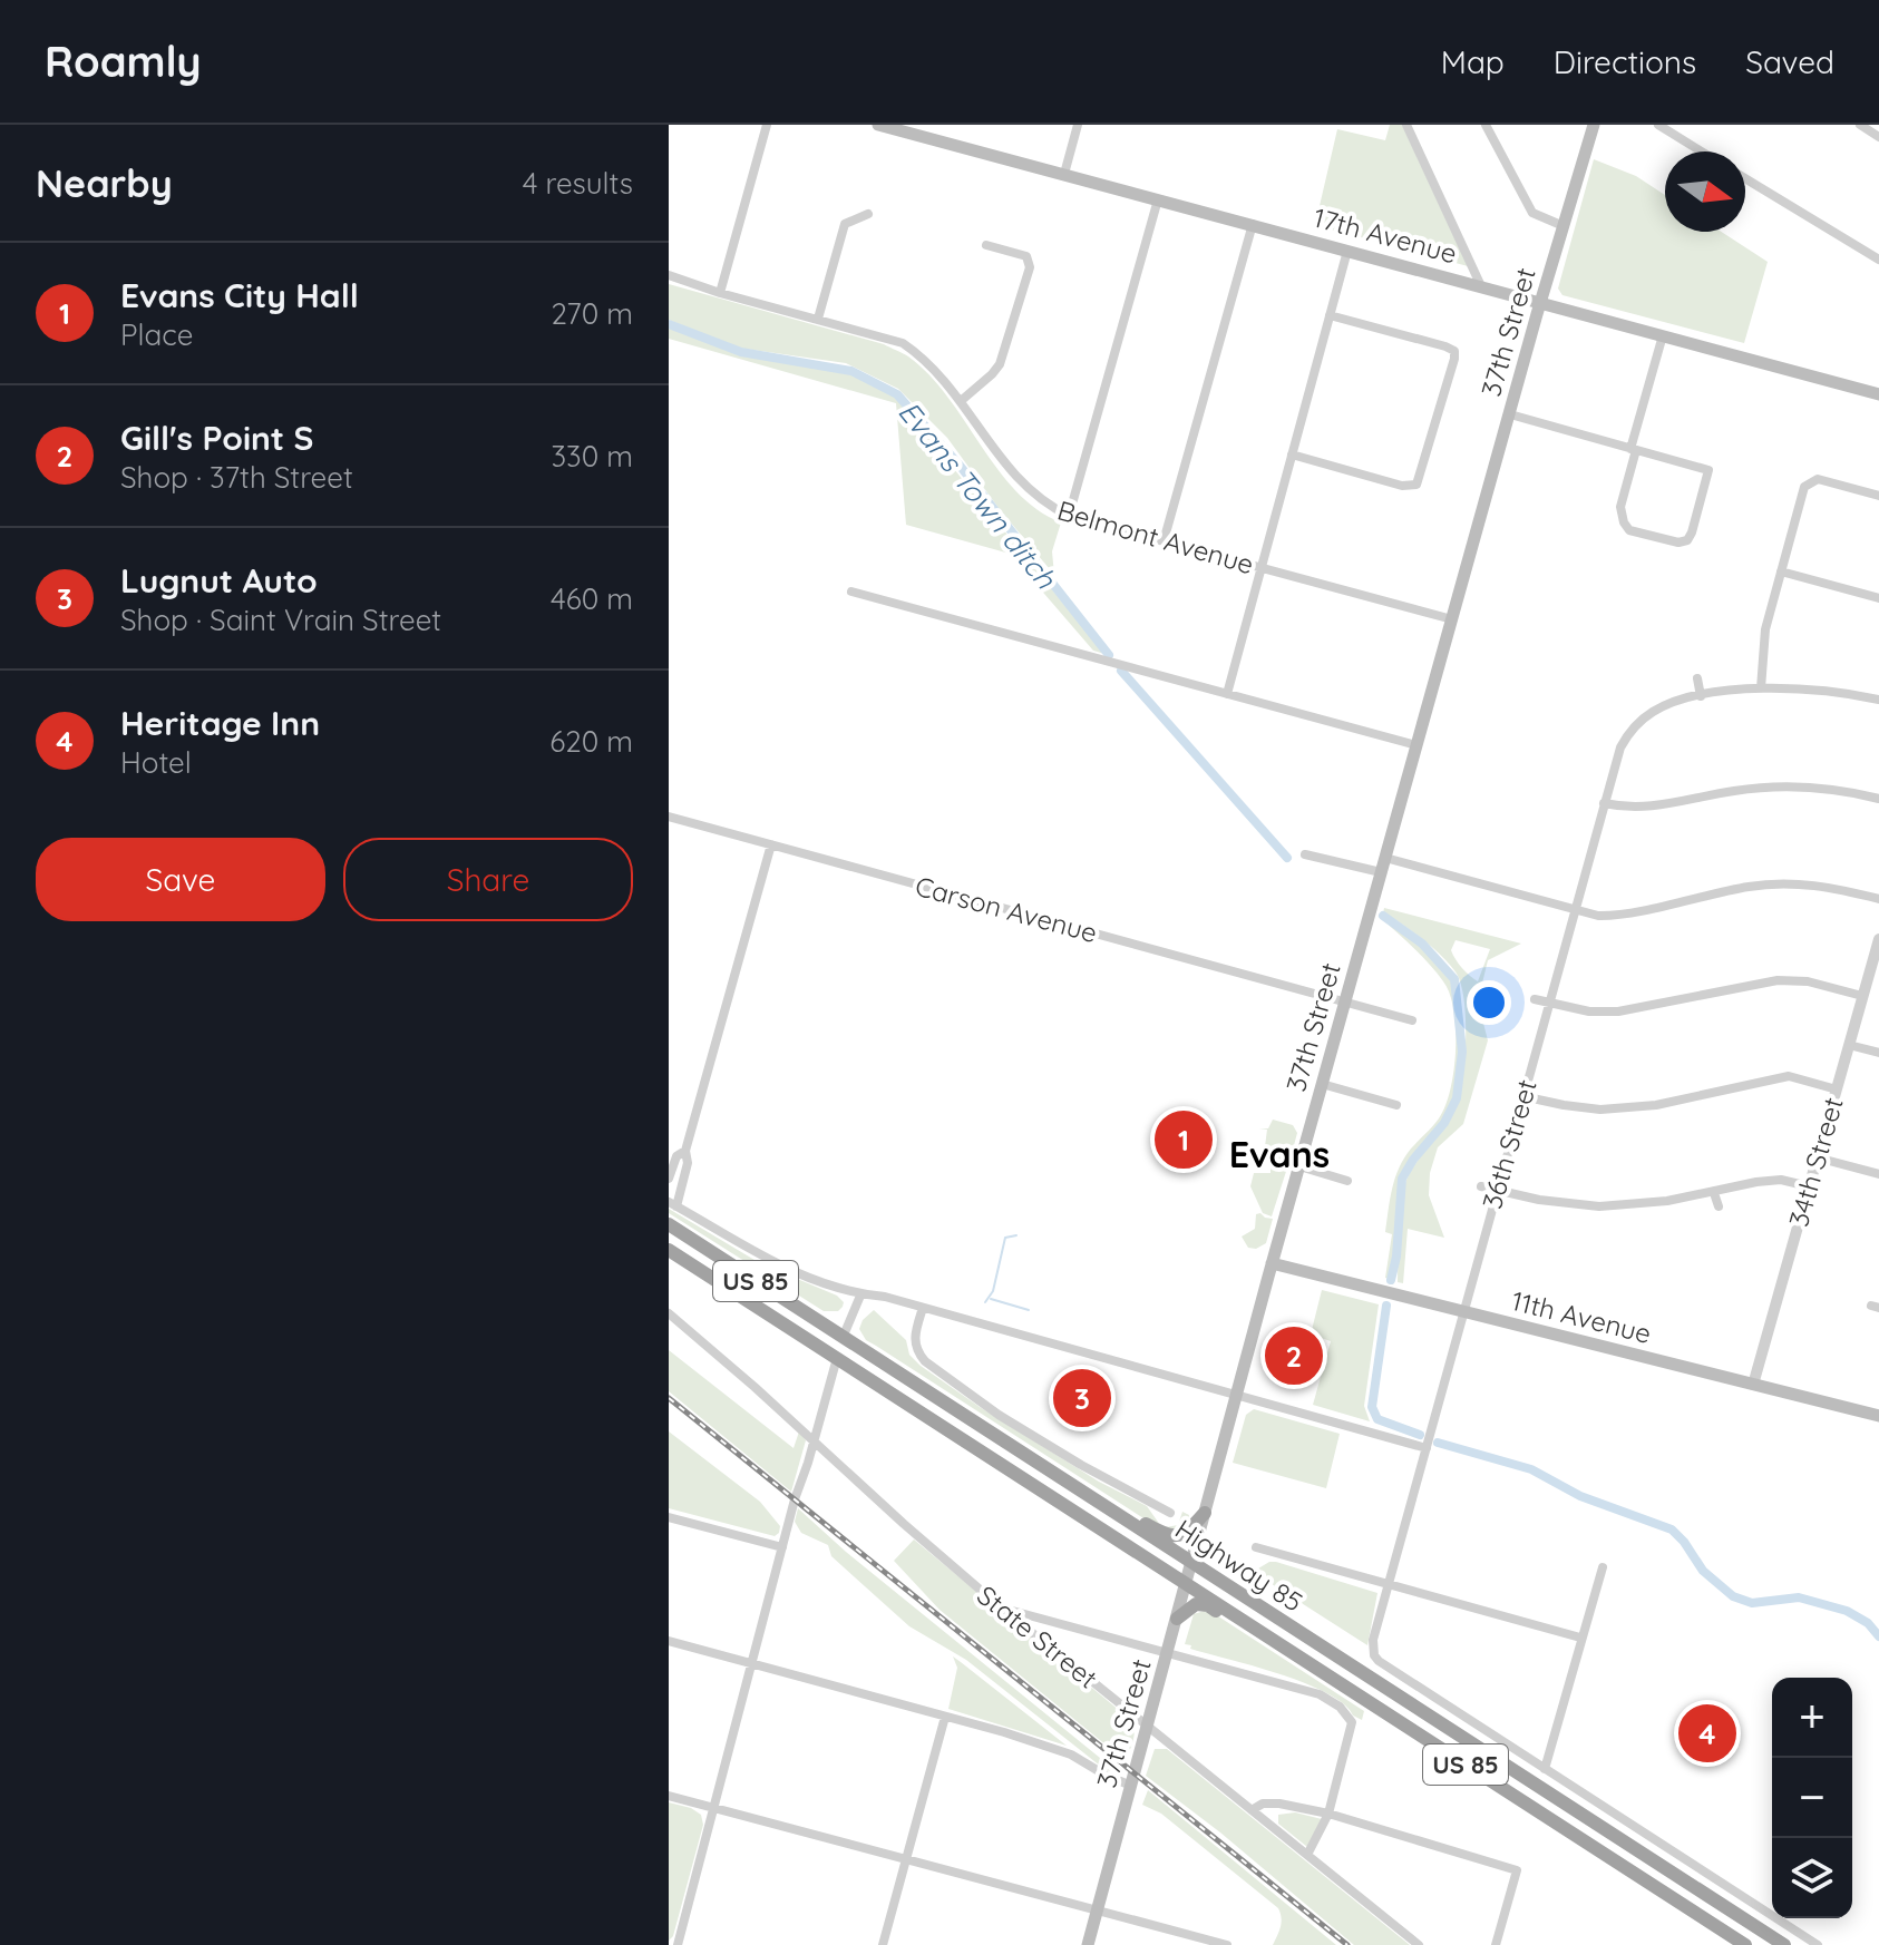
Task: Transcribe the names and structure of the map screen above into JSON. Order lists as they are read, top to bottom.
{
  "streets": {
    "highway": ["US 85", "Highway 85"],
    "main road": ["17th Avenue", "37th Street", "11th Avenue"],
    "street": [
      "Belmont Avenue",
      "Carson Avenue",
      "36th Street",
      "34th Street",
      "State Street"
    ]
  },
  "crossings": [
    ["17th Avenue", "37th Street"],
    ["37th Street", "Belmont Avenue"],
    ["37th Street", "Carson Avenue"],
    ["37th Street", "11th Avenue"],
    ["37th Street", "Highway 85"],
    ["37th Street", "State Street"],
    ["36th Street", "11th Avenue"],
    ["34th Street", "11th Avenue"]
  ],
  "districts": ["Evans"],
  "water": ["Evans Town ditch"],
  "north": "right",
  "page": {
    "header": "Roamly",
    "nav": ["Map", "Directions", "Saved"],
    "heading": ["Nearby", "4 results"],
    "list": [
      {
        "mark": "1",
        "name": "Evans City Hall",
        "note": "Place",
        "value": "270 m"
      },
      {
        "mark": "2",
        "name": "Gill's Point S",
        "note": "Shop · 37th Street",
        "value": "330 m"
      },
      {
        "mark": "3",
        "name": "Lugnut Auto",
        "note": "Shop · Saint Vrain Street",
        "value": "460 m"
      },
      {
        "mark": "4",
        "name": "Heritage Inn",
        "note": "Hotel",
        "value": "620 m"
      }
    ],
    "buttons": ["Save", "Share"],
    "pins": [
      "1",
      "2",
      "3",
      "4"
    ],
    "map_buttons": ["+", "−"]
  }
}
